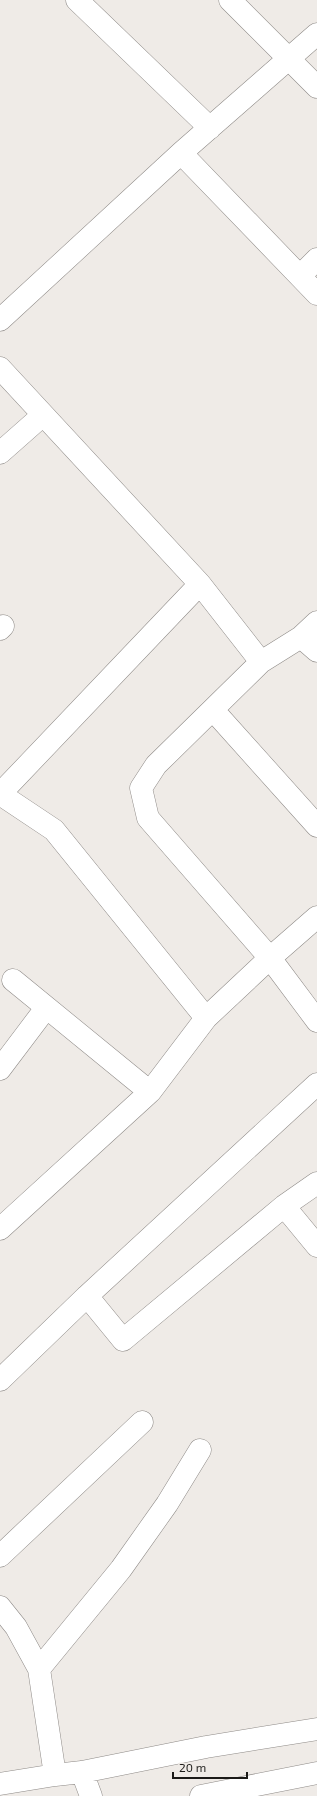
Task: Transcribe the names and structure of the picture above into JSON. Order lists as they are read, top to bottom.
{
  "scale_bar": "20 m"
}
